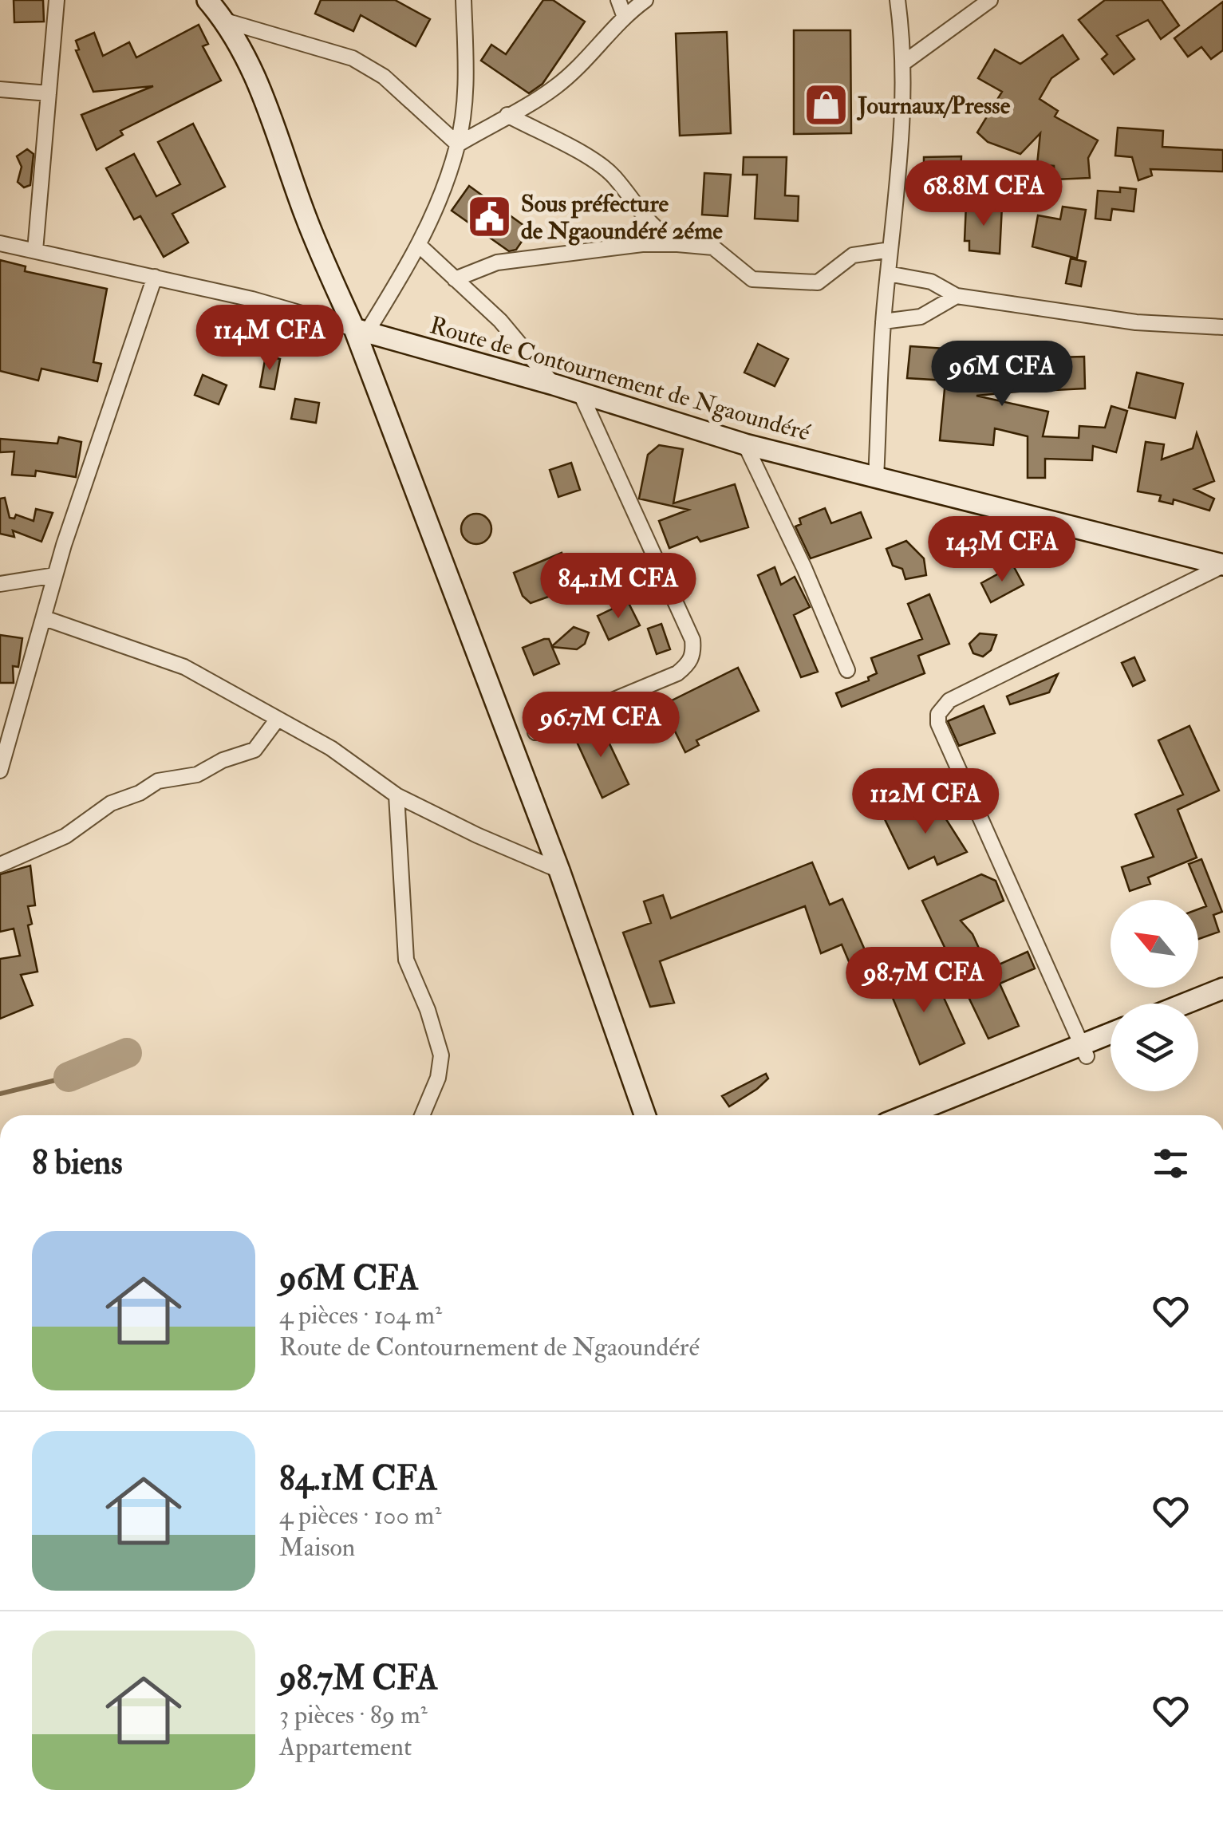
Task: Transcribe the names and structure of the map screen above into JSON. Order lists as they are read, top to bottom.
{
  "streets": {
    "street": ["Route de Contournement de Ngaoundéré"]
  },
  "places": {
    "shop": ["Journaux/Presse"],
    "public building": ["Sous préfecture de Ngaoundéré 2éme"]
  },
  "north": "top left",
  "page": {
    "price": [
      "68.8M CFA",
      "114M CFA",
      "96M CFA",
      "143M CFA",
      "84.1M CFA",
      "96.7M CFA",
      "112M CFA",
      "98.7M CFA"
    ],
    "heading": "8 biens",
    "list": [
      {
        "name": "96M CFA",
        "note": "4 pièces · 104 m² · Route de Contournement de Ngaoundéré"
      },
      {
        "name": "84.1M CFA",
        "note": "4 pièces · 100 m² · Maison"
      },
      {
        "name": "98.7M CFA",
        "note": "3 pièces · 89 m² · Appartement"
      }
    ]
  }
}
